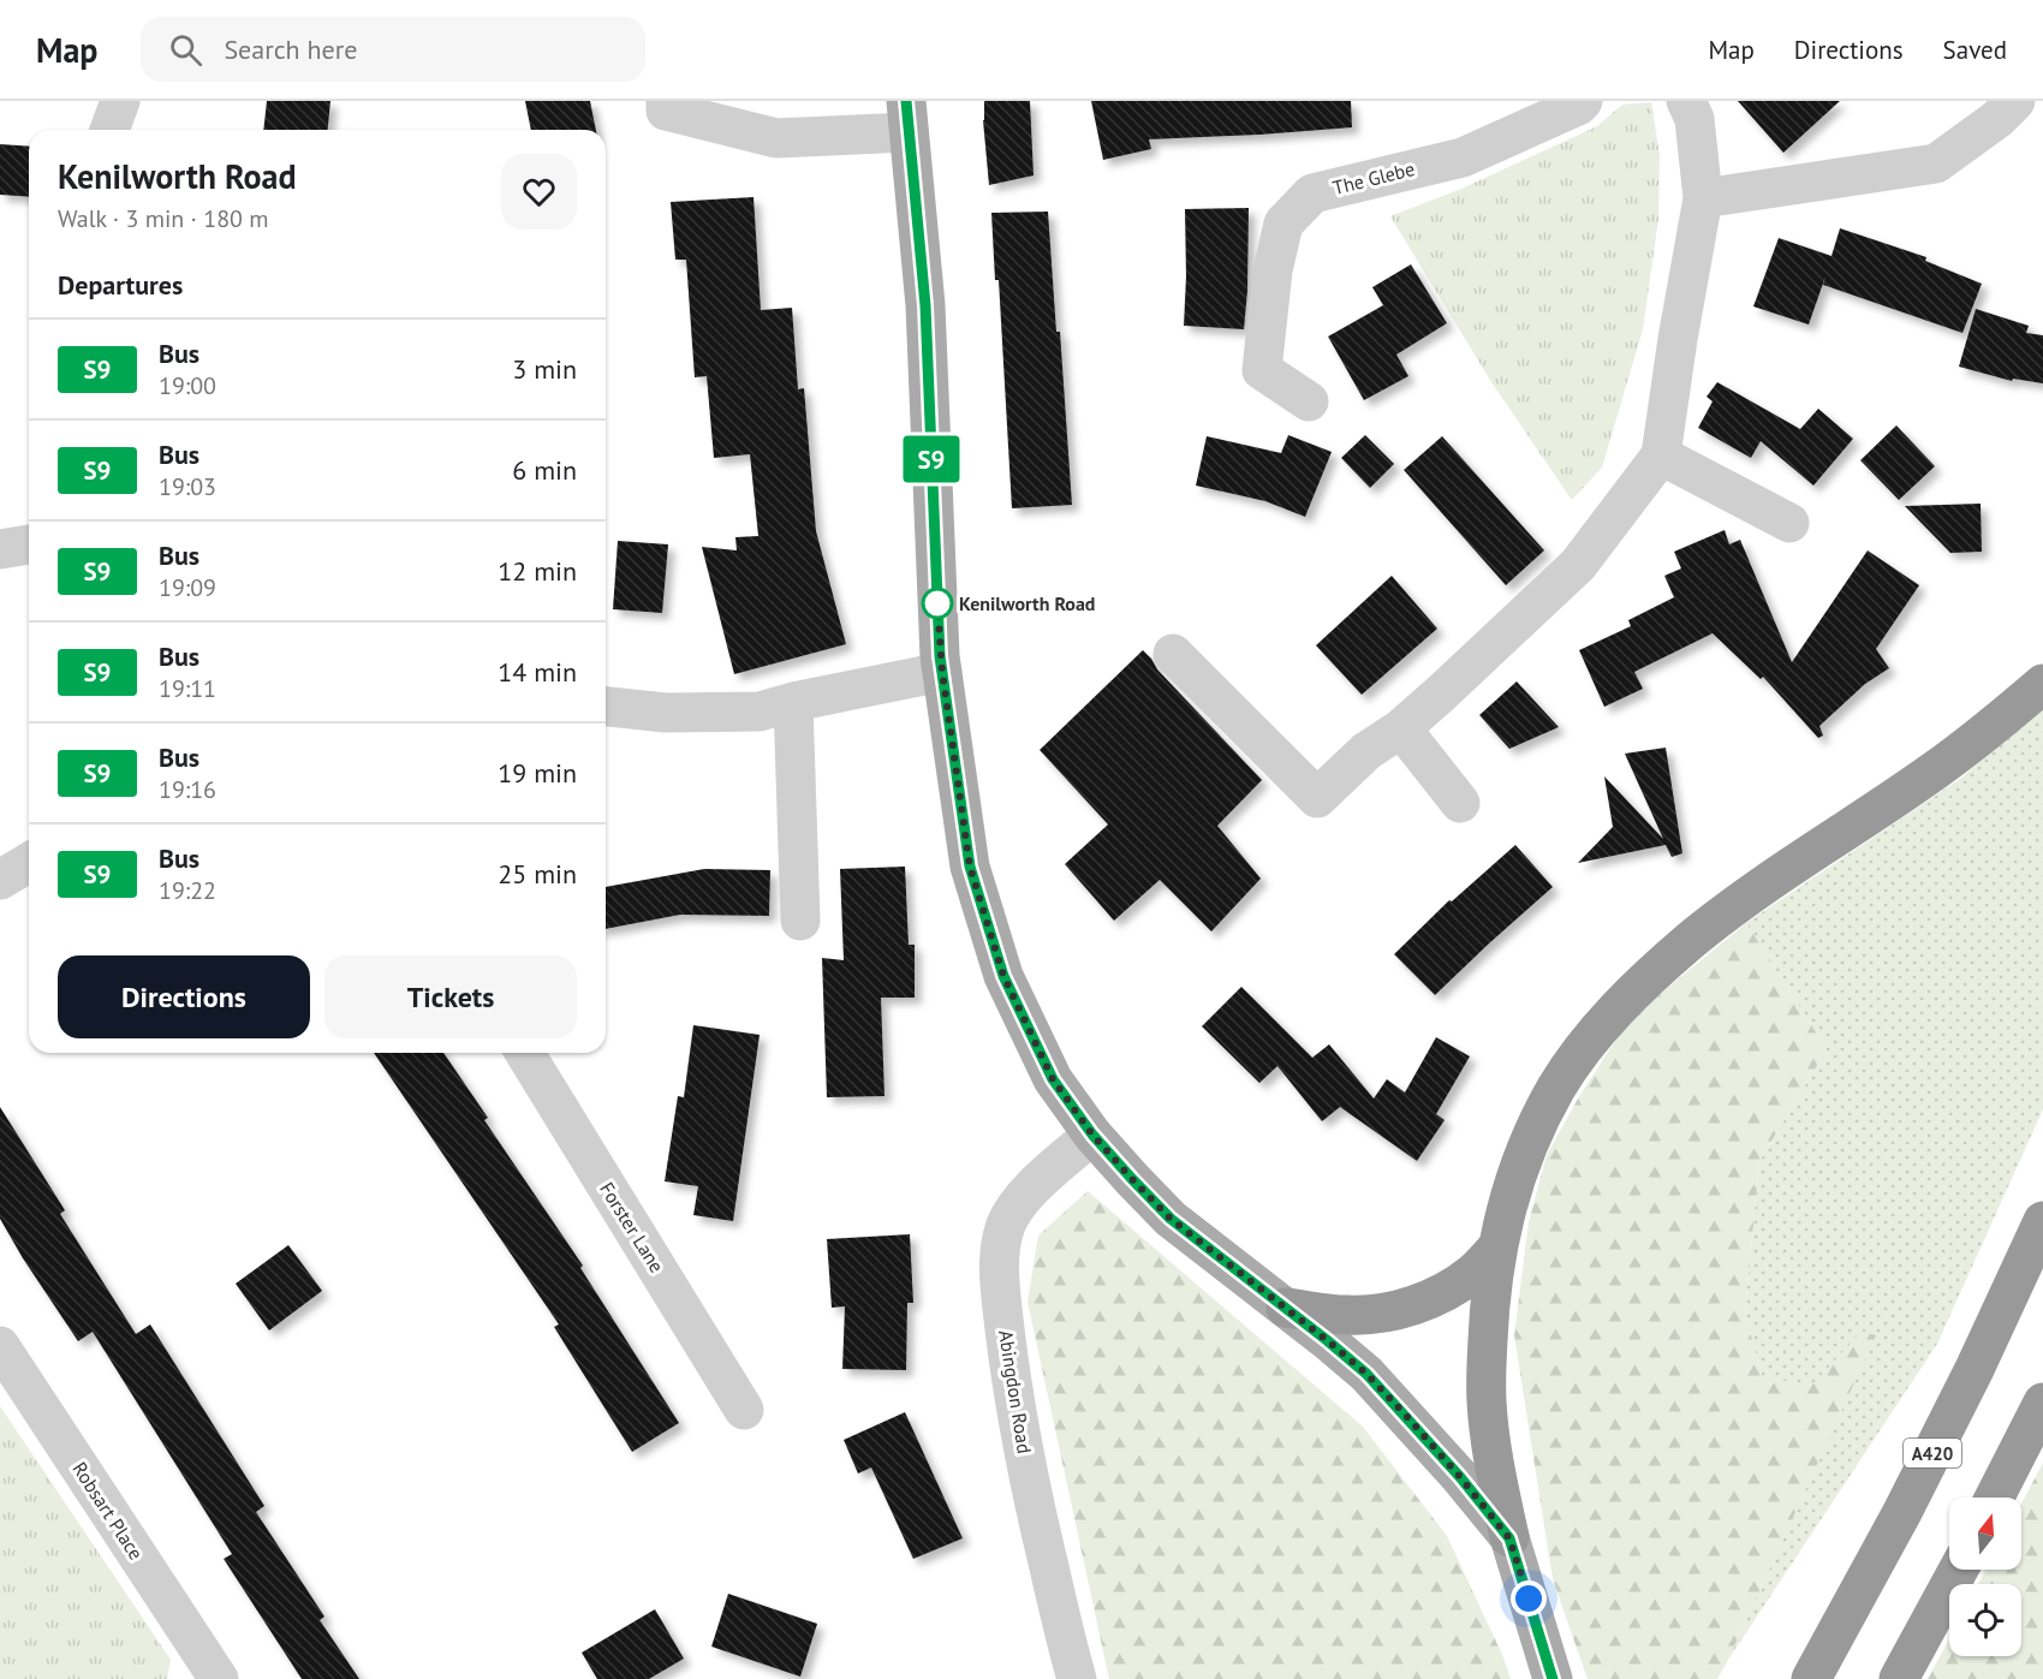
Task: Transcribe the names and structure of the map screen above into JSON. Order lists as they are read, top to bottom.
{
  "streets": {
    "highway": ["A420"],
    "street": [
      "The Glebe",
      "Forster Lane",
      "Abingdon Road",
      "Robsart Place"
    ]
  },
  "places": ["Kenilworth Road"],
  "lines": ["bus line S9"],
  "north": "top",
  "page": {
    "header": "Map",
    "search": "Search here",
    "nav": ["Map", "Directions", "Saved"],
    "on_map": "S9",
    "heading": [
      ["Kenilworth Road", "Walk · 3 min · 180 m"],
      "Departures"
    ],
    "list": [
      {
        "mark": "S9",
        "name": "Bus",
        "note": "19:00",
        "value": "3 min"
      },
      {
        "mark": "S9",
        "name": "Bus",
        "note": "19:03",
        "value": "6 min"
      },
      {
        "mark": "S9",
        "name": "Bus",
        "note": "19:09",
        "value": "12 min"
      },
      {
        "mark": "S9",
        "name": "Bus",
        "note": "19:11",
        "value": "14 min"
      },
      {
        "mark": "S9",
        "name": "Bus",
        "note": "19:16",
        "value": "19 min"
      },
      {
        "mark": "S9",
        "name": "Bus",
        "note": "19:22",
        "value": "25 min"
      }
    ],
    "buttons": ["Directions", "Tickets"]
  }
}
